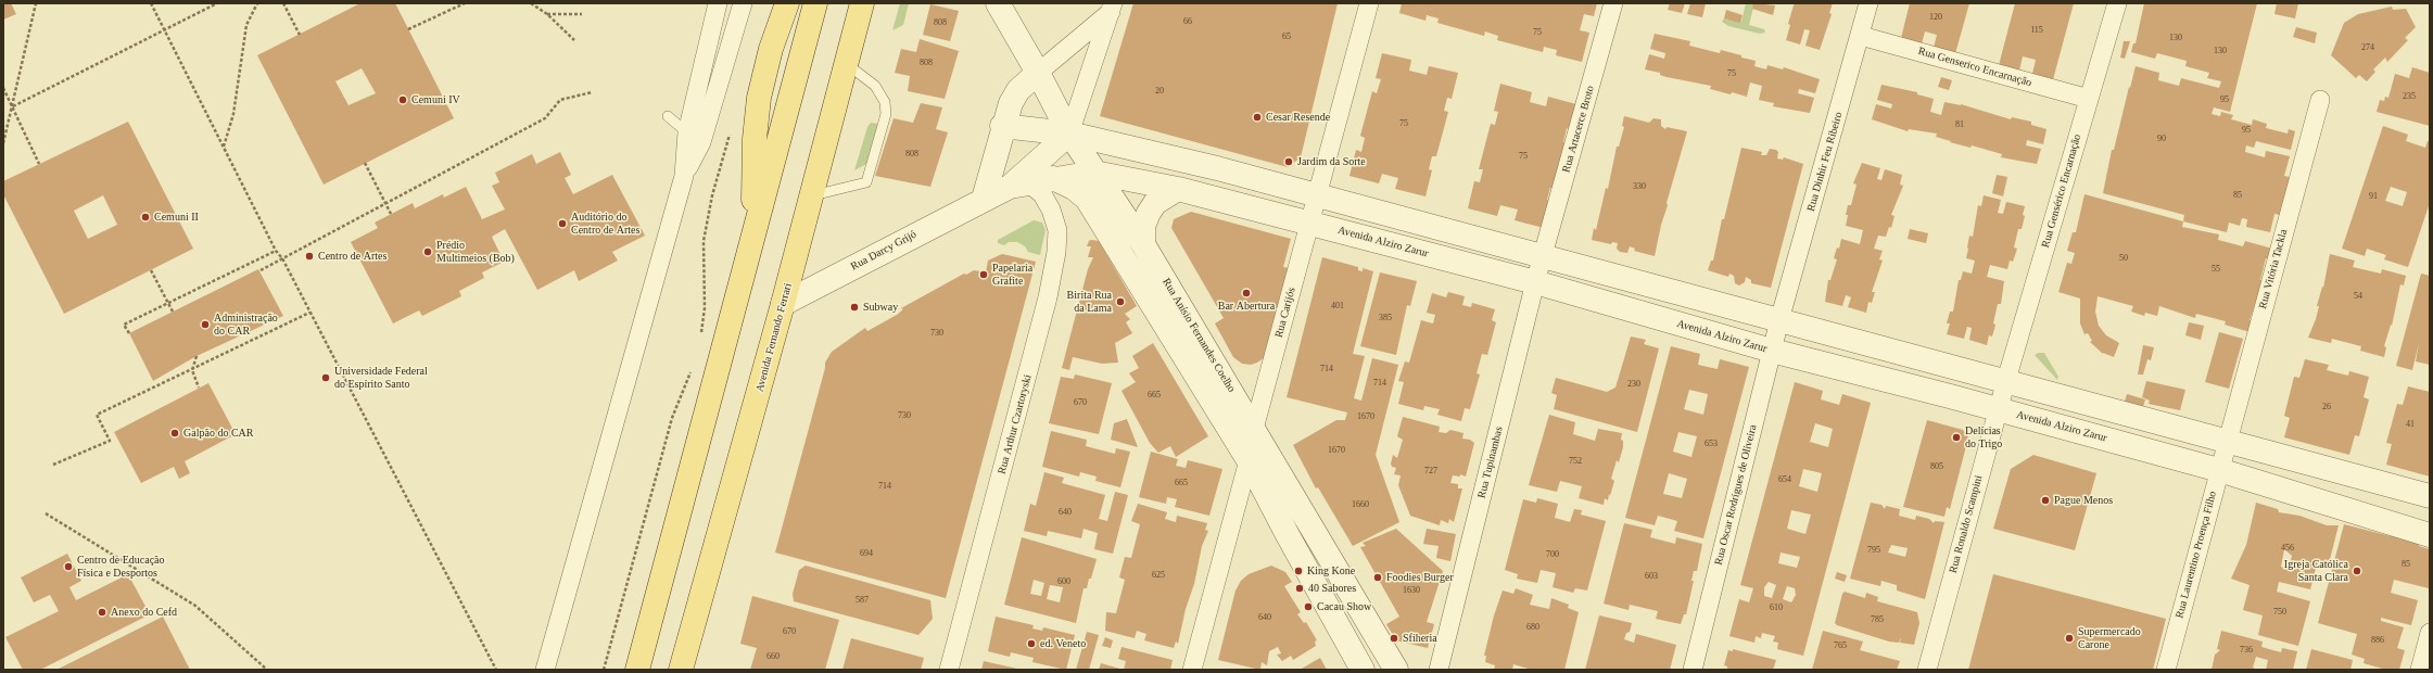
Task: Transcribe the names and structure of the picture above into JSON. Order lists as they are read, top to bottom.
{
  "streets": {
    "main road": ["Avenida Fernando Ferrari"],
    "street": [
      "Rua Genserico Encarnação",
      "Rua Artacerce Broto",
      "Rua Dinhir Feu Ribeiro",
      "Rua Gensérico Encarnação",
      "Avenida Alziro Zarur",
      "Rua Darcy Grijó",
      "Rua Vitória Tackla",
      "Rua Carijós",
      "Rua Anísio Fernandes Coelho",
      "Rua Arthur Czartoryski",
      "Rua Tupinambas",
      "Rua Oscar Rodrigues de Oliveira",
      "Rua Ronaldo Scampini",
      "Rua Laurentino Proença Filho"
    ]
  },
  "crossings": [
    ["Rua Genserico Encarnação", "Rua Dinhir Feu Ribeiro"],
    ["Rua Genserico Encarnação", "Rua Gensérico Encarnação"],
    ["Rua Artacerce Broto", "Rua Tupinambas"],
    ["Rua Dinhir Feu Ribeiro", "Rua Oscar Rodrigues de Oliveira"],
    ["Rua Gensérico Encarnação", "Rua Ronaldo Scampini"],
    ["Avenida Alziro Zarur", "Rua Darcy Grijó"],
    ["Avenida Alziro Zarur", "Rua Carijós"],
    ["Avenida Alziro Zarur", "Rua Anísio Fernandes Coelho"],
    ["Avenida Alziro Zarur", "Rua Arthur Czartoryski"],
    ["Avenida Alziro Zarur", "Rua Tupinambas"],
    ["Avenida Alziro Zarur", "Rua Oscar Rodrigues de Oliveira"],
    ["Avenida Alziro Zarur", "Rua Ronaldo Scampini"],
    ["Avenida Alziro Zarur", "Rua Laurentino Proença Filho"],
    ["Rua Darcy Grijó", "Rua Anísio Fernandes Coelho"],
    ["Rua Darcy Grijó", "Avenida Fernando Ferrari"],
    ["Rua Darcy Grijó", "Rua Arthur Czartoryski"],
    ["Rua Vitória Tackla", "Rua Laurentino Proença Filho"],
    ["Rua Carijós", "Rua Anísio Fernandes Coelho"]
  ],
  "places": [
    "Cemuni IV",
    "Cesar Resende",
    "Jardim da Sorte",
    "Cemuni II",
    "Auditório do Centro de Artes",
    "Prédio Multimeios (Bob)",
    "Centro de Artes",
    "Papelaria Grafite",
    "Bar Abertura",
    "Birita Rua da Lama",
    "Subway",
    "Administração do CAR",
    "Universidade Federal do Espírito Santo",
    "Galpão do CAR",
    "Delícias do Trigo",
    "Pague Menos",
    "Centro de Educação Física e Desportos",
    "King Kone",
    "Igreja Católica Santa Clara",
    "Foodies Burger",
    "40 Sabores",
    "Cacau Show",
    "Anexo do Cefd",
    "Sfiheria",
    "Supermercado Carone",
    "ed. Veneto"
  ],
  "house_numbers": [
    "120",
    "66",
    "808",
    "115",
    "75",
    "65",
    "130",
    "274",
    "130",
    "808",
    "75",
    "20",
    "235",
    "95",
    "75",
    "81",
    "95",
    "90",
    "808",
    "75",
    "330",
    "85",
    "91",
    "50",
    "55",
    "54",
    "401",
    "385",
    "730",
    "714",
    "714",
    "230",
    "665",
    "670",
    "26",
    "730",
    "1670",
    "41",
    "653",
    "1670",
    "752",
    "805",
    "727",
    "654",
    "665",
    "714",
    "1660",
    "640",
    "456",
    "795",
    "694",
    "700",
    "85",
    "625",
    "603",
    "600",
    "1630",
    "587",
    "610",
    "750",
    "640",
    "785",
    "680",
    "670",
    "886",
    "765",
    "736",
    "660"
  ]
}
